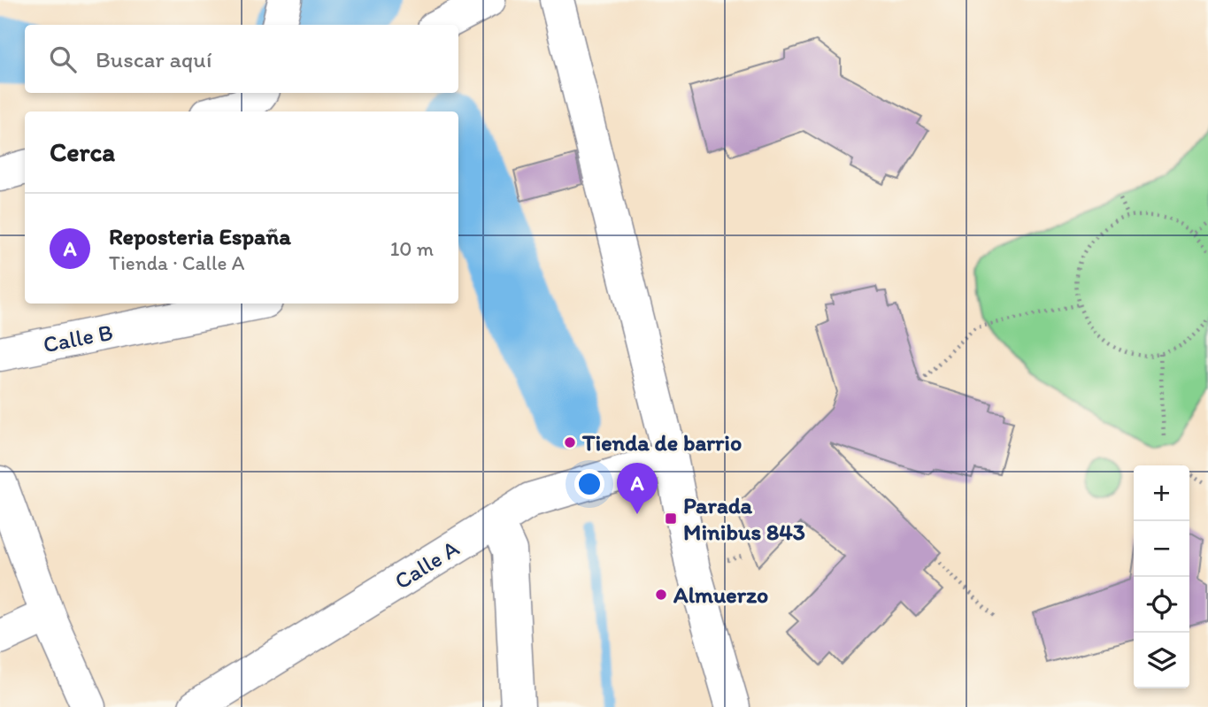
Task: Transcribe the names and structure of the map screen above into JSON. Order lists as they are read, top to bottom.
{
  "streets": {
    "street": ["Calle B", "Calle A"]
  },
  "places": {
    "other": ["Tienda de barrio", "Almuerzo"],
    "transit": ["Parada Minibus 843"]
  },
  "page": {
    "search": "Buscar aquí",
    "heading": "Cerca",
    "list": [
      {
        "mark": "A",
        "name": "Reposteria España",
        "note": "Tienda · Calle A",
        "value": "10 m"
      }
    ],
    "pins": "A",
    "map_buttons": ["+", "−"]
  }
}
